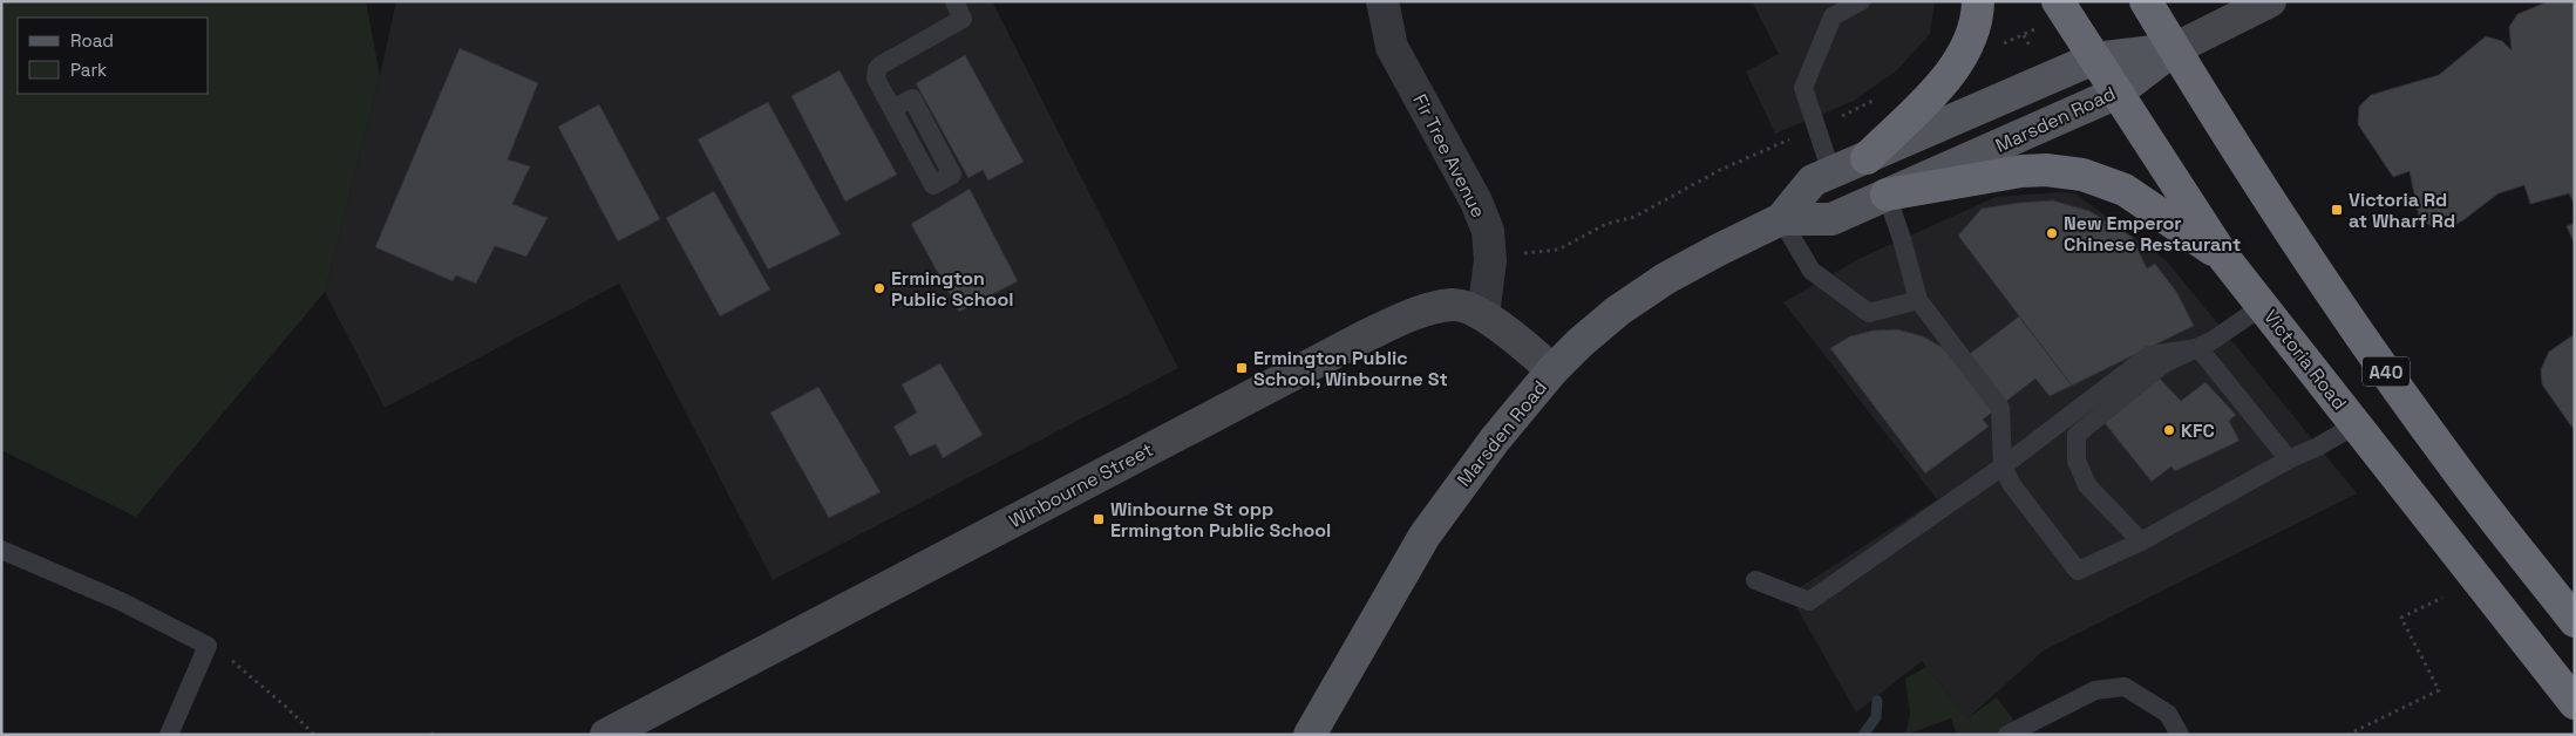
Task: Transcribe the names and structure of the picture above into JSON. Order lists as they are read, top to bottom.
{
  "streets": {
    "highway": ["Victoria Road", "A40"],
    "main road": ["Marsden Road"],
    "street": ["Fir Tree Avenue", "Winbourne Street"]
  },
  "crossings": [
    ["Marsden Road", "Victoria Road"],
    ["Marsden Road", "A40"],
    ["Marsden Road", "Winbourne Street"],
    ["Fir Tree Avenue", "Winbourne Street"]
  ],
  "places": {
    "transit": ["Victoria Rd at Wharf Rd", "Ermington Public School, Winbourne St", "Winbourne St opp Ermington Public School"],
    "other": ["New Emperor Chinese Restaurant", "Ermington Public School", "KFC"]
  },
  "legend": ["Road", "Park"]
}
